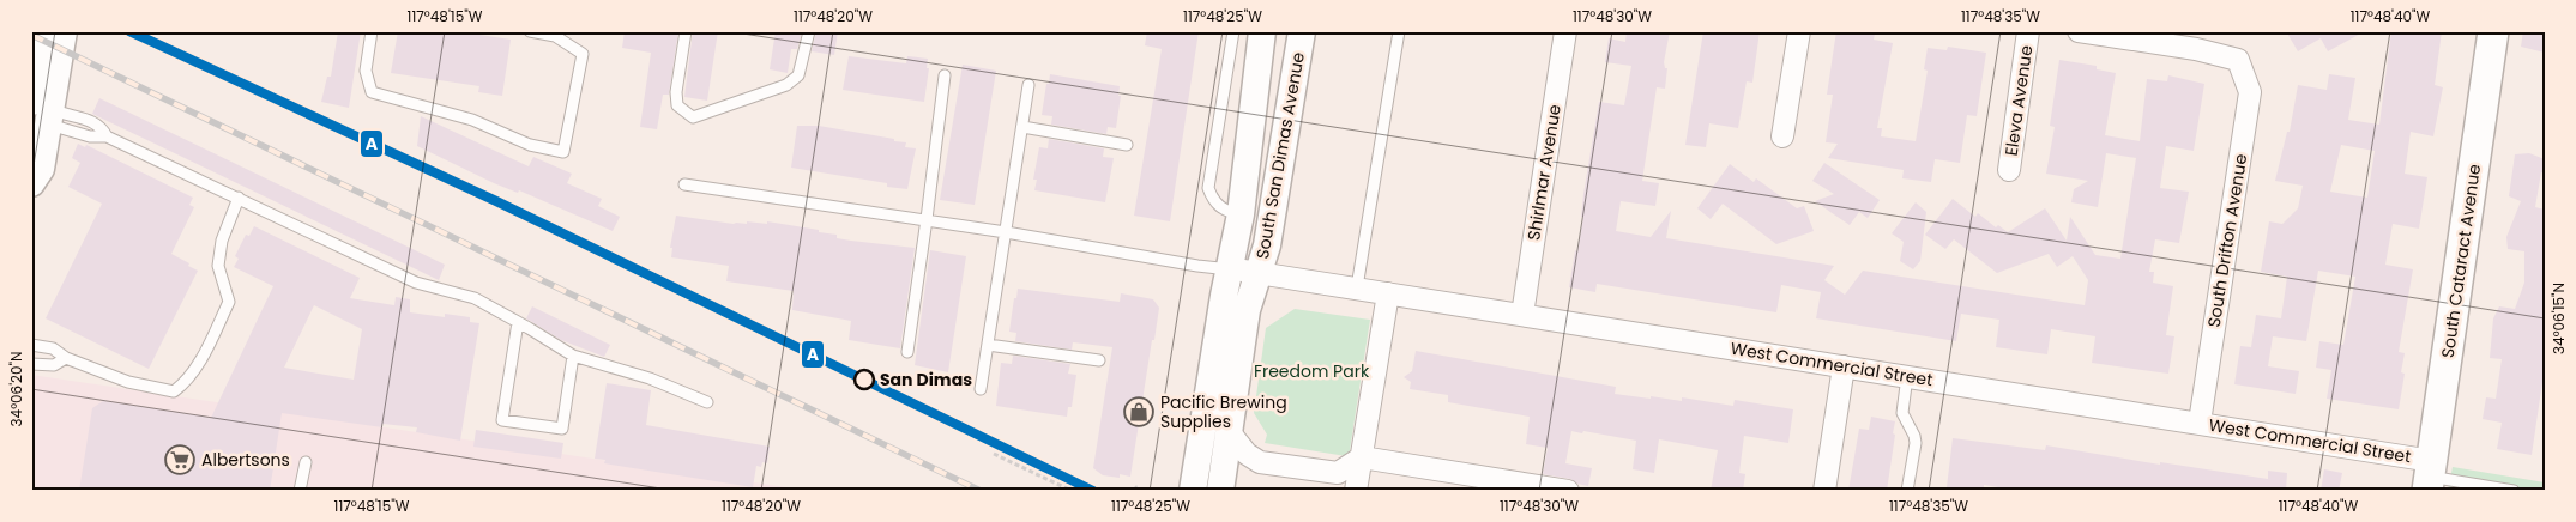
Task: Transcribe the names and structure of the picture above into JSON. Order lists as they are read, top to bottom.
{
  "streets": {
    "main road": ["South Cataract Avenue"],
    "street": [
      "Eleva Avenue",
      "South San Dimas Avenue",
      "Shirlmar Avenue",
      "South Drifton Avenue",
      "West Commercial Street"
    ]
  },
  "crossings": [
    ["South San Dimas Avenue", "West Commercial Street"],
    ["Shirlmar Avenue", "West Commercial Street"],
    ["South Drifton Avenue", "West Commercial Street"],
    ["South Cataract Avenue", "West Commercial Street"]
  ],
  "parks": ["Freedom Park"],
  "places": {
    "other": ["San Dimas"],
    "shop": ["Pacific Brewing Supplies"],
    "supermarket": ["Albertsons"]
  },
  "lines": ["transit line A"],
  "coordinates": [
    "117°48'15\"W",
    "117°48'20\"W",
    "117°48'25\"W",
    "117°48'30\"W",
    "117°48'35\"W",
    "117°48'40\"W",
    "34°06'15\"N",
    "34°06'20\"N"
  ]
}
